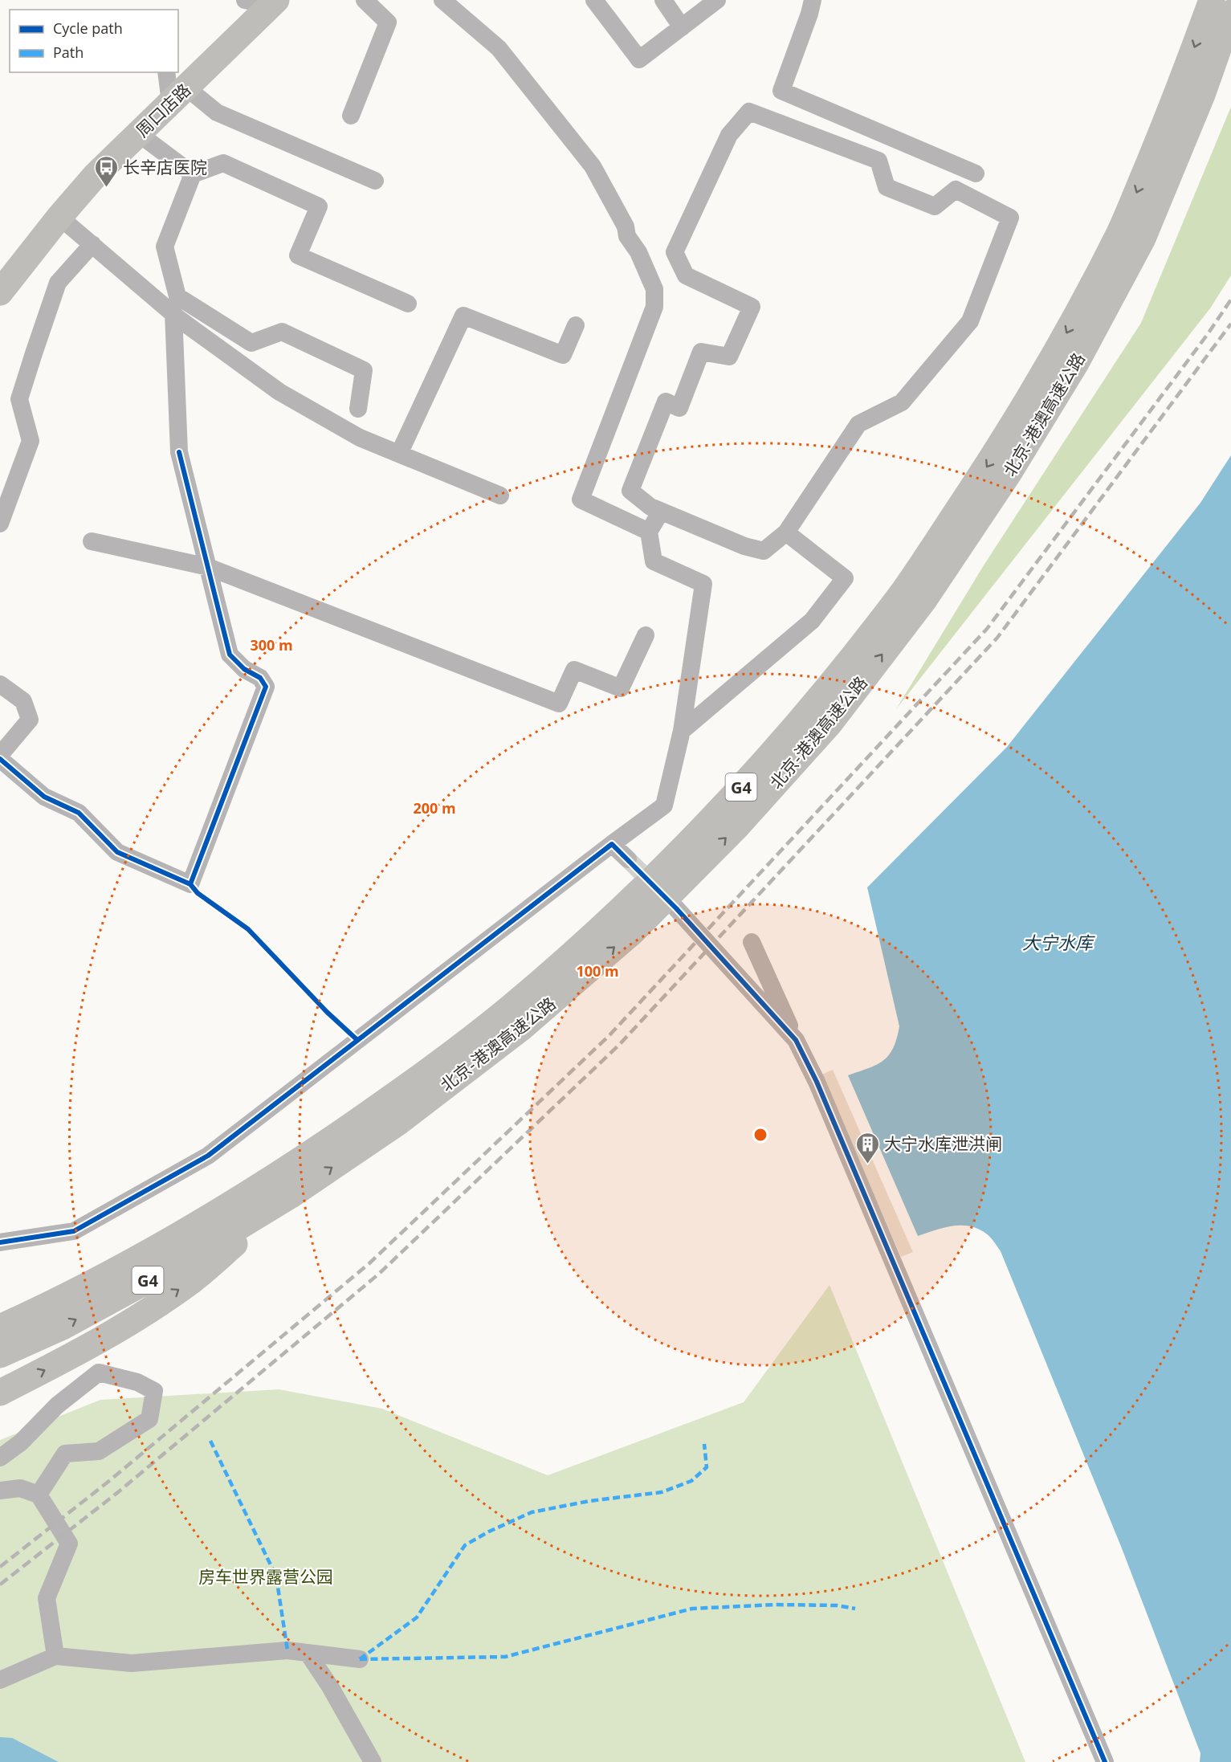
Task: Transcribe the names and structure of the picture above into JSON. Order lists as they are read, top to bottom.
{
  "streets": {
    "highway": ["周口店路", "北京-港澳高速公路", "G4"]
  },
  "water": ["大宁水库"],
  "parks": ["房车世界露营公园"],
  "places": {
    "bus stop": ["长辛店医院"],
    "building": ["大宁水库泄洪闸"]
  },
  "legend": ["Cycle path", "Path"],
  "rings": ["300 m", "200 m", "100 m"]
}
